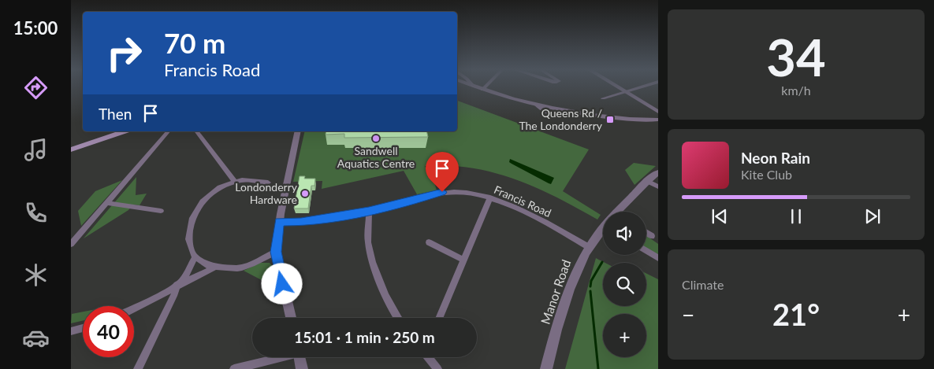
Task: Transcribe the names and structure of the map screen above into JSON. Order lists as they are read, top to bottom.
{
  "streets": {
    "street": ["Francis Road", "Manor Road"]
  },
  "crossings": [
    ["Francis Road", "Manor Road"]
  ],
  "places": {
    "transit": ["Queens Rd / The Londonderry"],
    "other": ["Sandwell Aquatics Centre", "Londonderry Hardware"]
  },
  "page": {
    "tabs": "15:00",
    "tile": [
      ["34", "km/h"],
      "Climate"
    ],
    "turn": ["70 m", "Francis Road"],
    "then": "Then",
    "song": ["Neon Rain", "Kite Club"],
    "map_buttons": "+",
    "heat": ["−", "21°", "+"],
    "limit": "40",
    "trip": "15:01 · 1 min · 250 m"
  }
}
